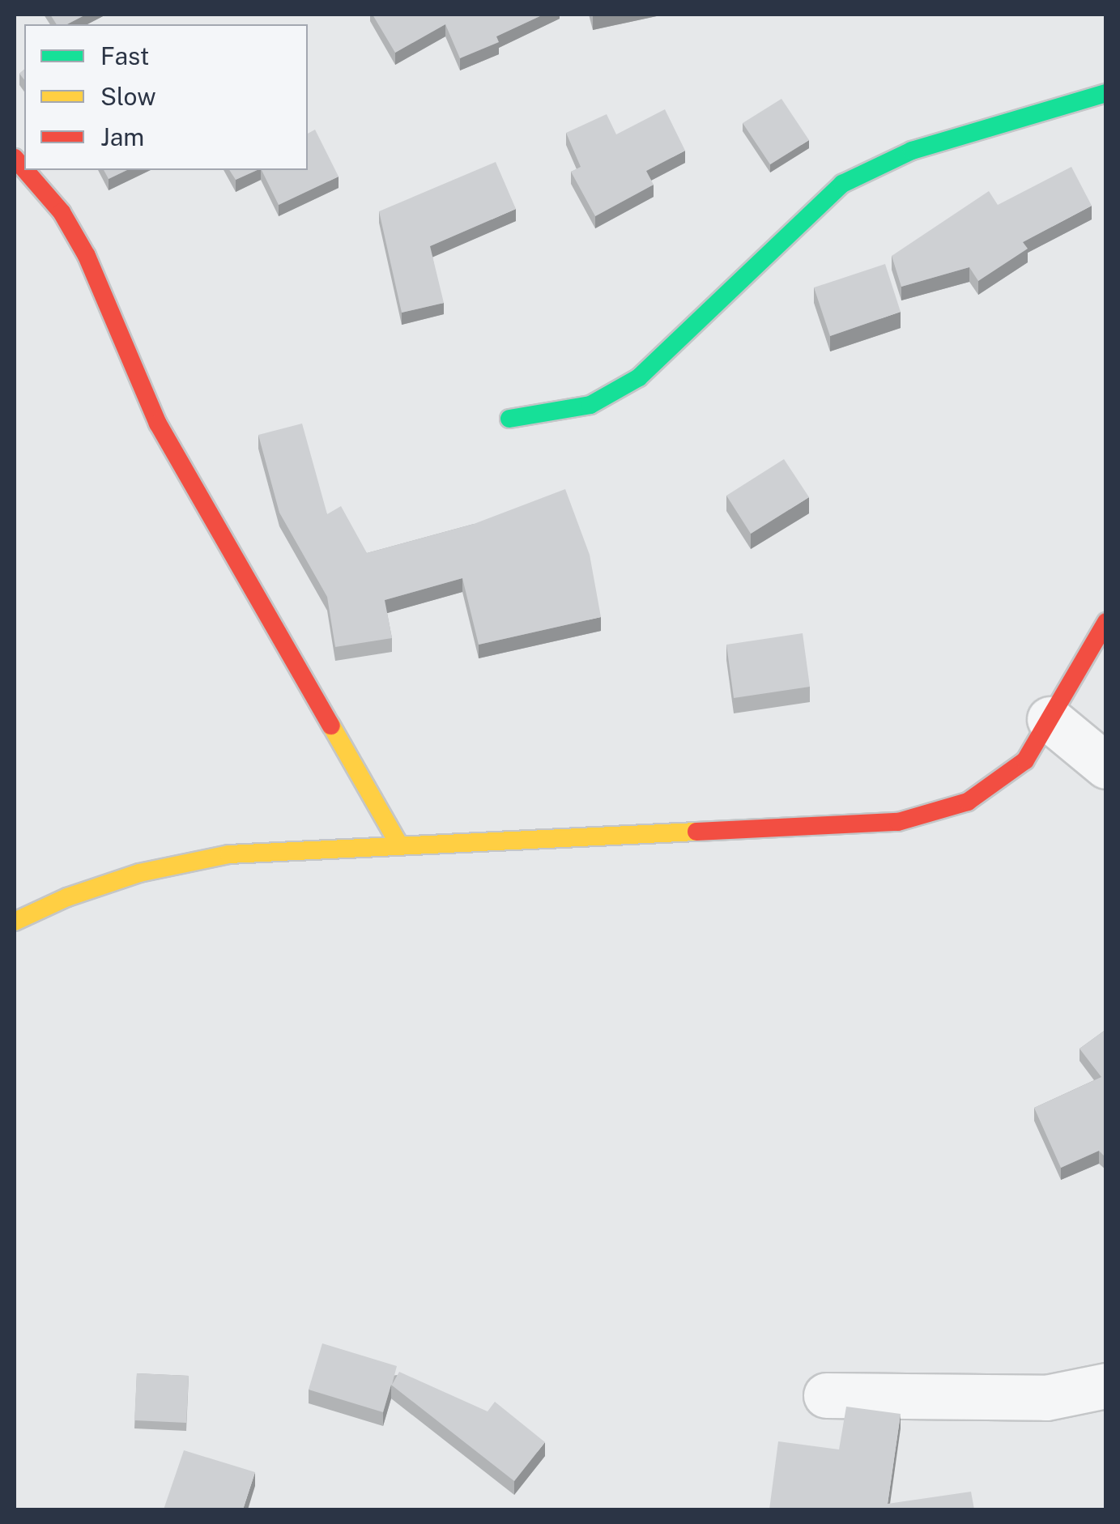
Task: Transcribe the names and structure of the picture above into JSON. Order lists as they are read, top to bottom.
{
  "legend": ["Fast", "Slow", "Jam"]
}
